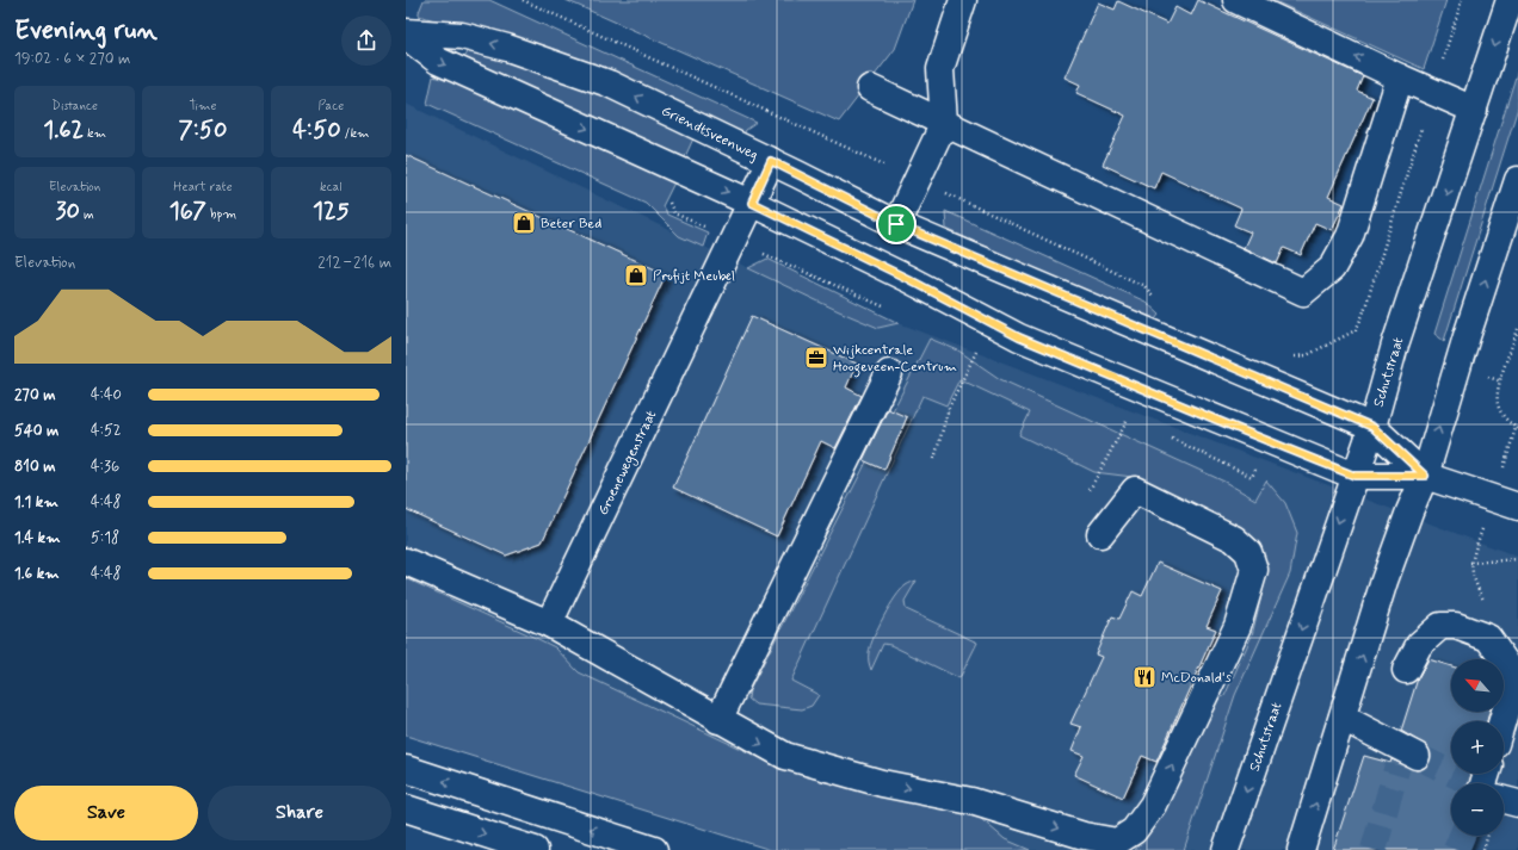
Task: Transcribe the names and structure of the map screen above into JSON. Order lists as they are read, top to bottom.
{
  "streets": {
    "main road": ["Griendtsveenweg", "Schutstraat", "Groenewegenstraat"]
  },
  "crossings": [
    ["Griendtsveenweg", "Schutstraat"],
    ["Griendtsveenweg", "Groenewegenstraat"]
  ],
  "places": {
    "shop": ["Beter Bed", "Profijt Meubel"],
    "office": ["Wijkcentrale Hoogeveen-Centrum"],
    "restaurant": ["McDonald's"]
  },
  "north": "top left",
  "page": {
    "heading": ["Evening run", "19:02 · 6 × 270 m"],
    "stats": [
      ["Distance", "1.62 km"],
      ["Time", "7:50"],
      ["Pace", "4:50 /km"],
      ["Elevation", "30 m"],
      ["Heart rate", "167 bpm"],
      ["kcal", "125"]
    ],
    "chart": ["Elevation", "212–216 m"],
    "list": [
      {
        "name": "270 m",
        "note": "4:40"
      },
      {
        "name": "540 m",
        "note": "4:52"
      },
      {
        "name": "810 m",
        "note": "4:36"
      },
      {
        "name": "1.1 km",
        "note": "4:48"
      },
      {
        "name": "1.4 km",
        "note": "5:18"
      },
      {
        "name": "1.6 km",
        "note": "4:48"
      }
    ],
    "map_buttons": ["+", "−"],
    "buttons": ["Save", "Share"]
  }
}
